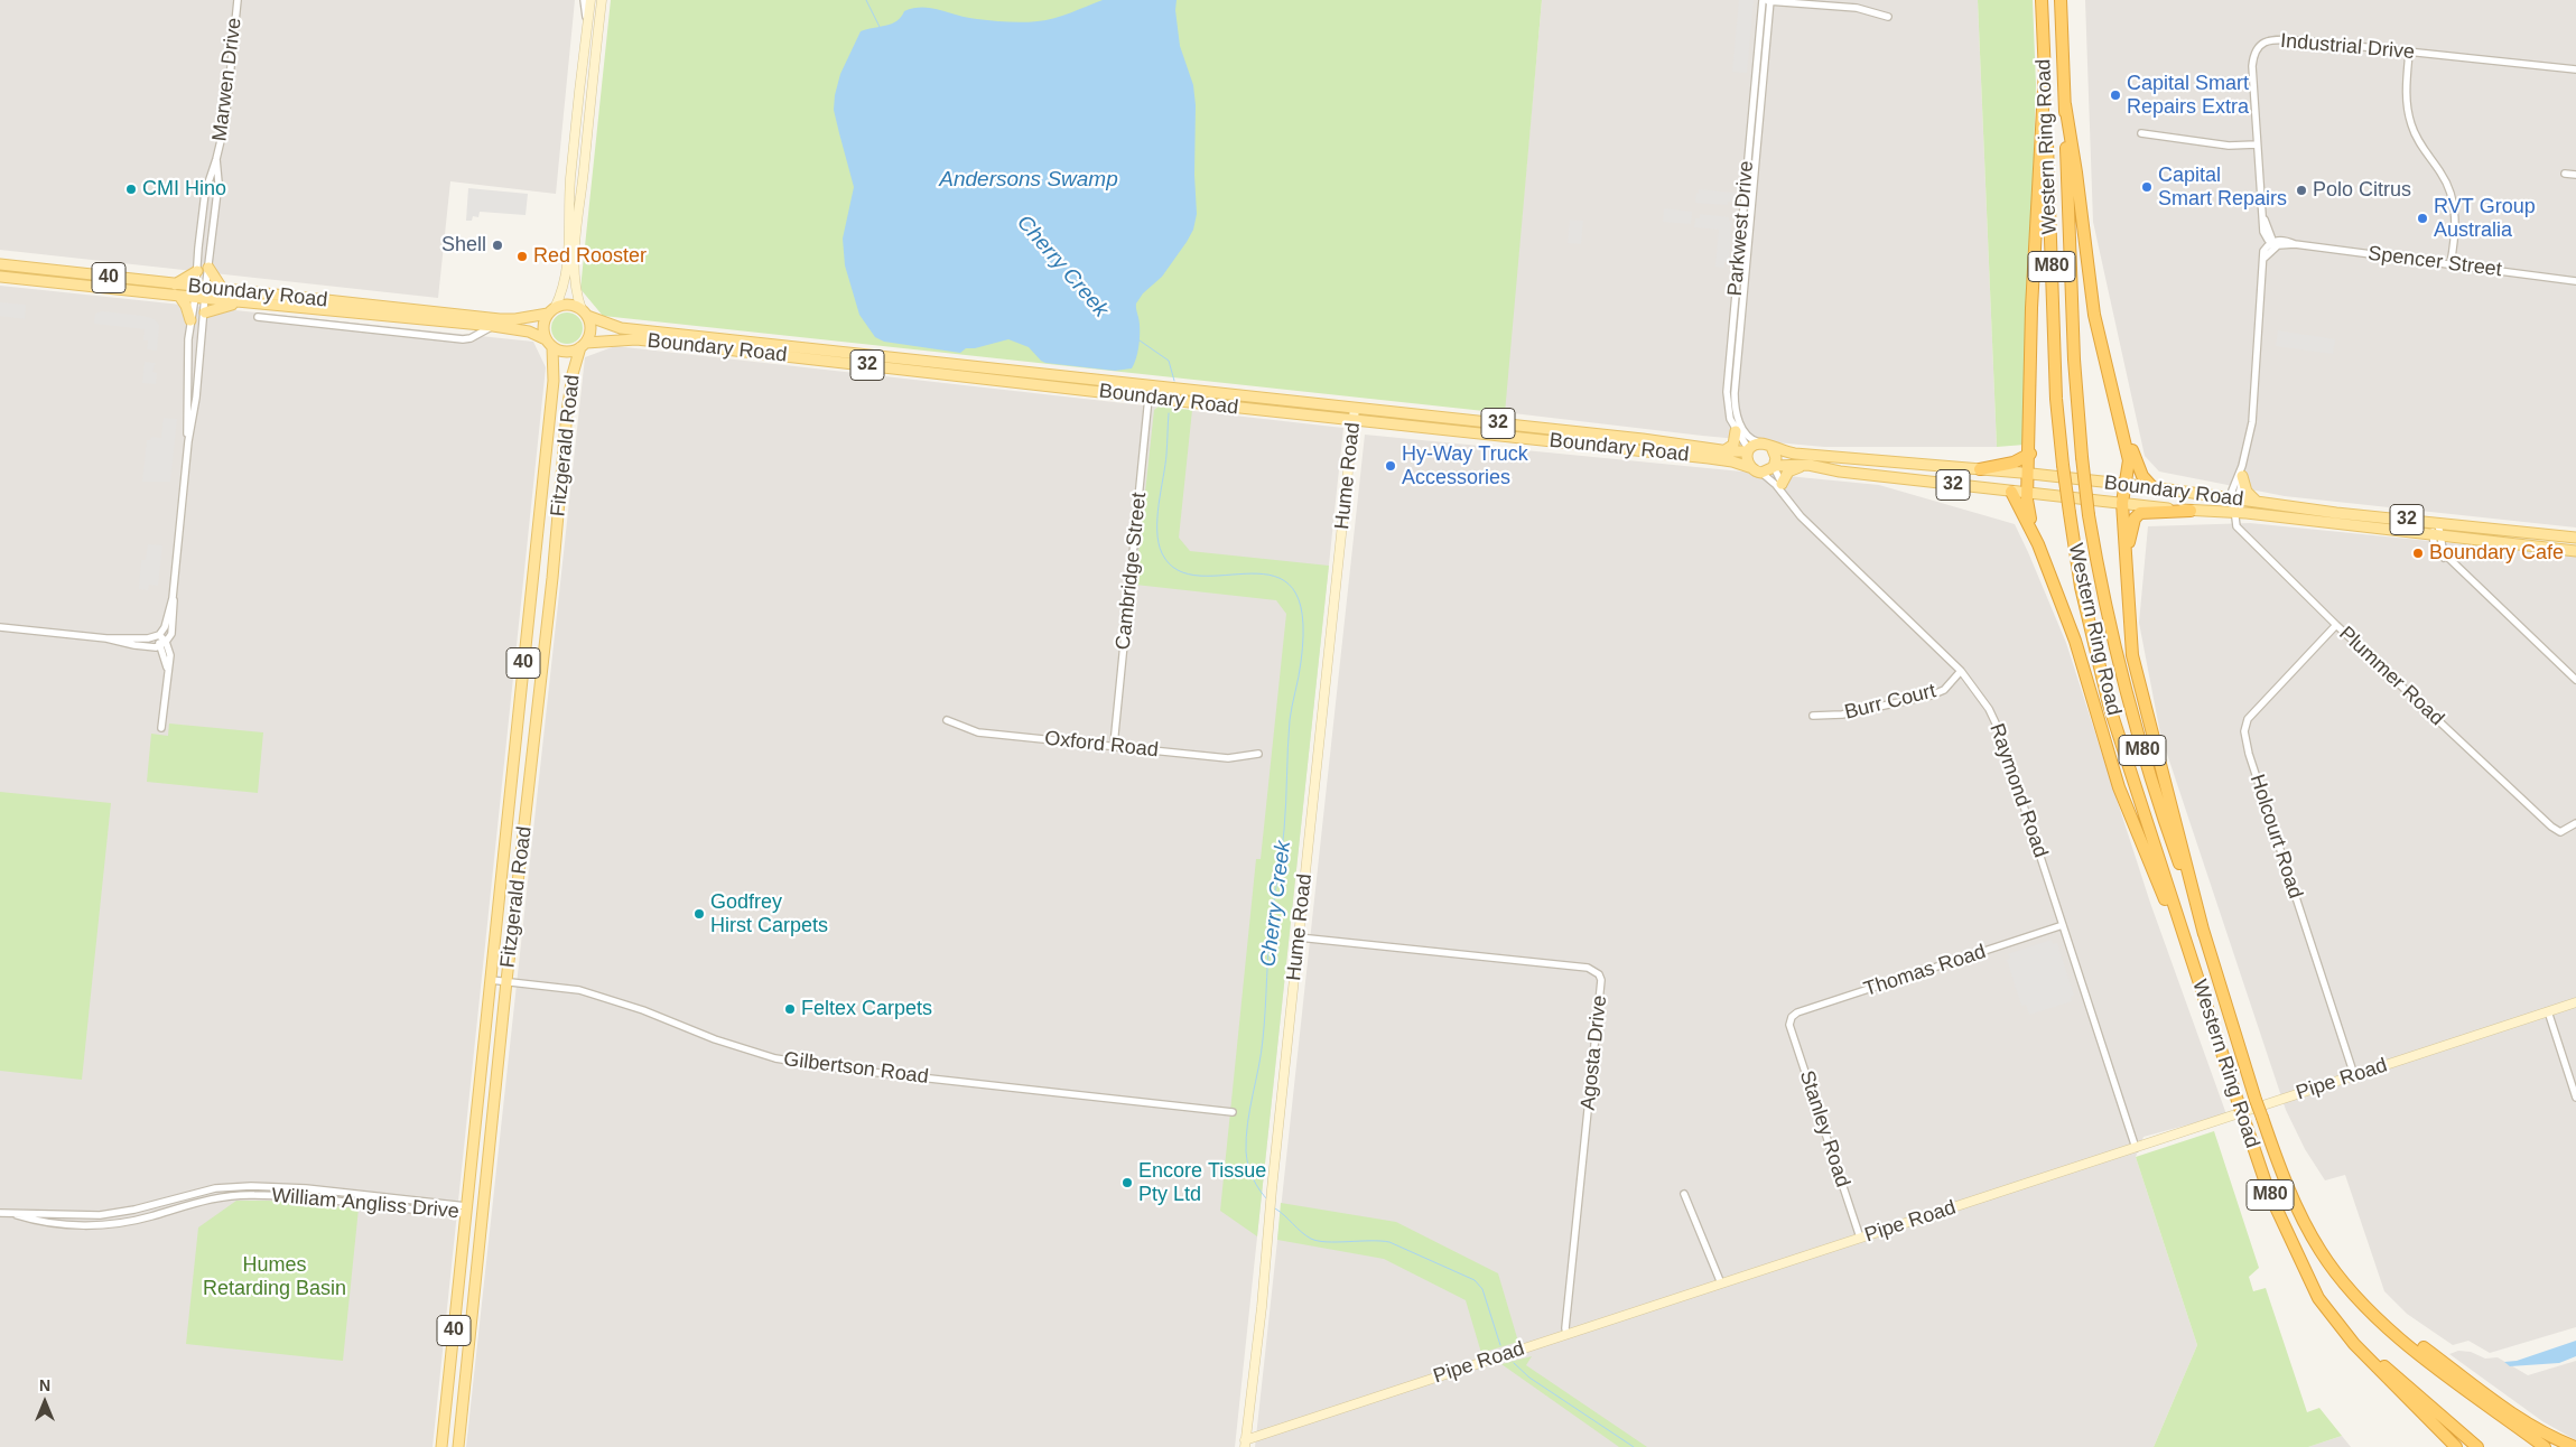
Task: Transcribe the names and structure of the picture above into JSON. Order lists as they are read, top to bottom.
{
  "streets": {
    "highway": ["Western Ring Road", "M80"],
    "main road": [
      "40",
      "Boundary Road",
      "32",
      "Fitzgerald Road",
      "William Angliss Drive"
    ],
    "street": [
      "Industrial Drive",
      "Marwen Drive",
      "Parkwest Drive",
      "Spencer Street",
      "Hume Road",
      "Cambridge Street",
      "Plummer Road",
      "Burr Court",
      "Oxford Road",
      "Raymond Road",
      "Holcourt Road",
      "Thomas Road",
      "Agosta Drive",
      "Gilbertson Road",
      "Pipe Road",
      "Stanley Road"
    ]
  },
  "crossings": [
    ["Industrial Drive", "Spencer Street"],
    ["Marwen Drive", "Boundary Road"],
    ["Parkwest Drive", "Boundary Road"],
    ["Parkwest Drive", "32"],
    ["Parkwest Drive", "Raymond Road"],
    ["40", "Boundary Road"],
    ["40", "Fitzgerald Road"],
    ["Boundary Road", "32"],
    ["Boundary Road", "Fitzgerald Road"],
    ["Boundary Road", "Hume Road"],
    ["Boundary Road", "Cambridge Street"],
    ["Boundary Road", "Plummer Road"],
    ["Boundary Road", "Raymond Road"],
    ["32", "Raymond Road"],
    ["Fitzgerald Road", "Gilbertson Road"],
    ["Fitzgerald Road", "William Angliss Drive"],
    ["Hume Road", "Agosta Drive"],
    ["Hume Road", "Pipe Road"],
    ["Cambridge Street", "Oxford Road"],
    ["Plummer Road", "Holcourt Road"],
    ["Burr Court", "Raymond Road"],
    ["Raymond Road", "Thomas Road"],
    ["Raymond Road", "Pipe Road"],
    ["Holcourt Road", "Pipe Road"],
    ["Thomas Road", "Stanley Road"],
    ["Agosta Drive", "Pipe Road"],
    ["Pipe Road", "Stanley Road"]
  ],
  "water": ["Andersons Swamp", "Cherry Creek"],
  "parks": ["Humes Retarding Basin"],
  "places": [
    "Capital Smart Repairs Extra",
    "Capital Smart Repairs",
    "CMI Hino",
    "Polo Citrus",
    "RVT Group Australia",
    "Shell",
    "Red Rooster",
    "Hy-Way Truck Accessories",
    "Boundary Cafe",
    "Godfrey Hirst Carpets",
    "Feltex Carpets",
    "Encore Tissue Pty Ltd"
  ],
  "north": "top"
}
